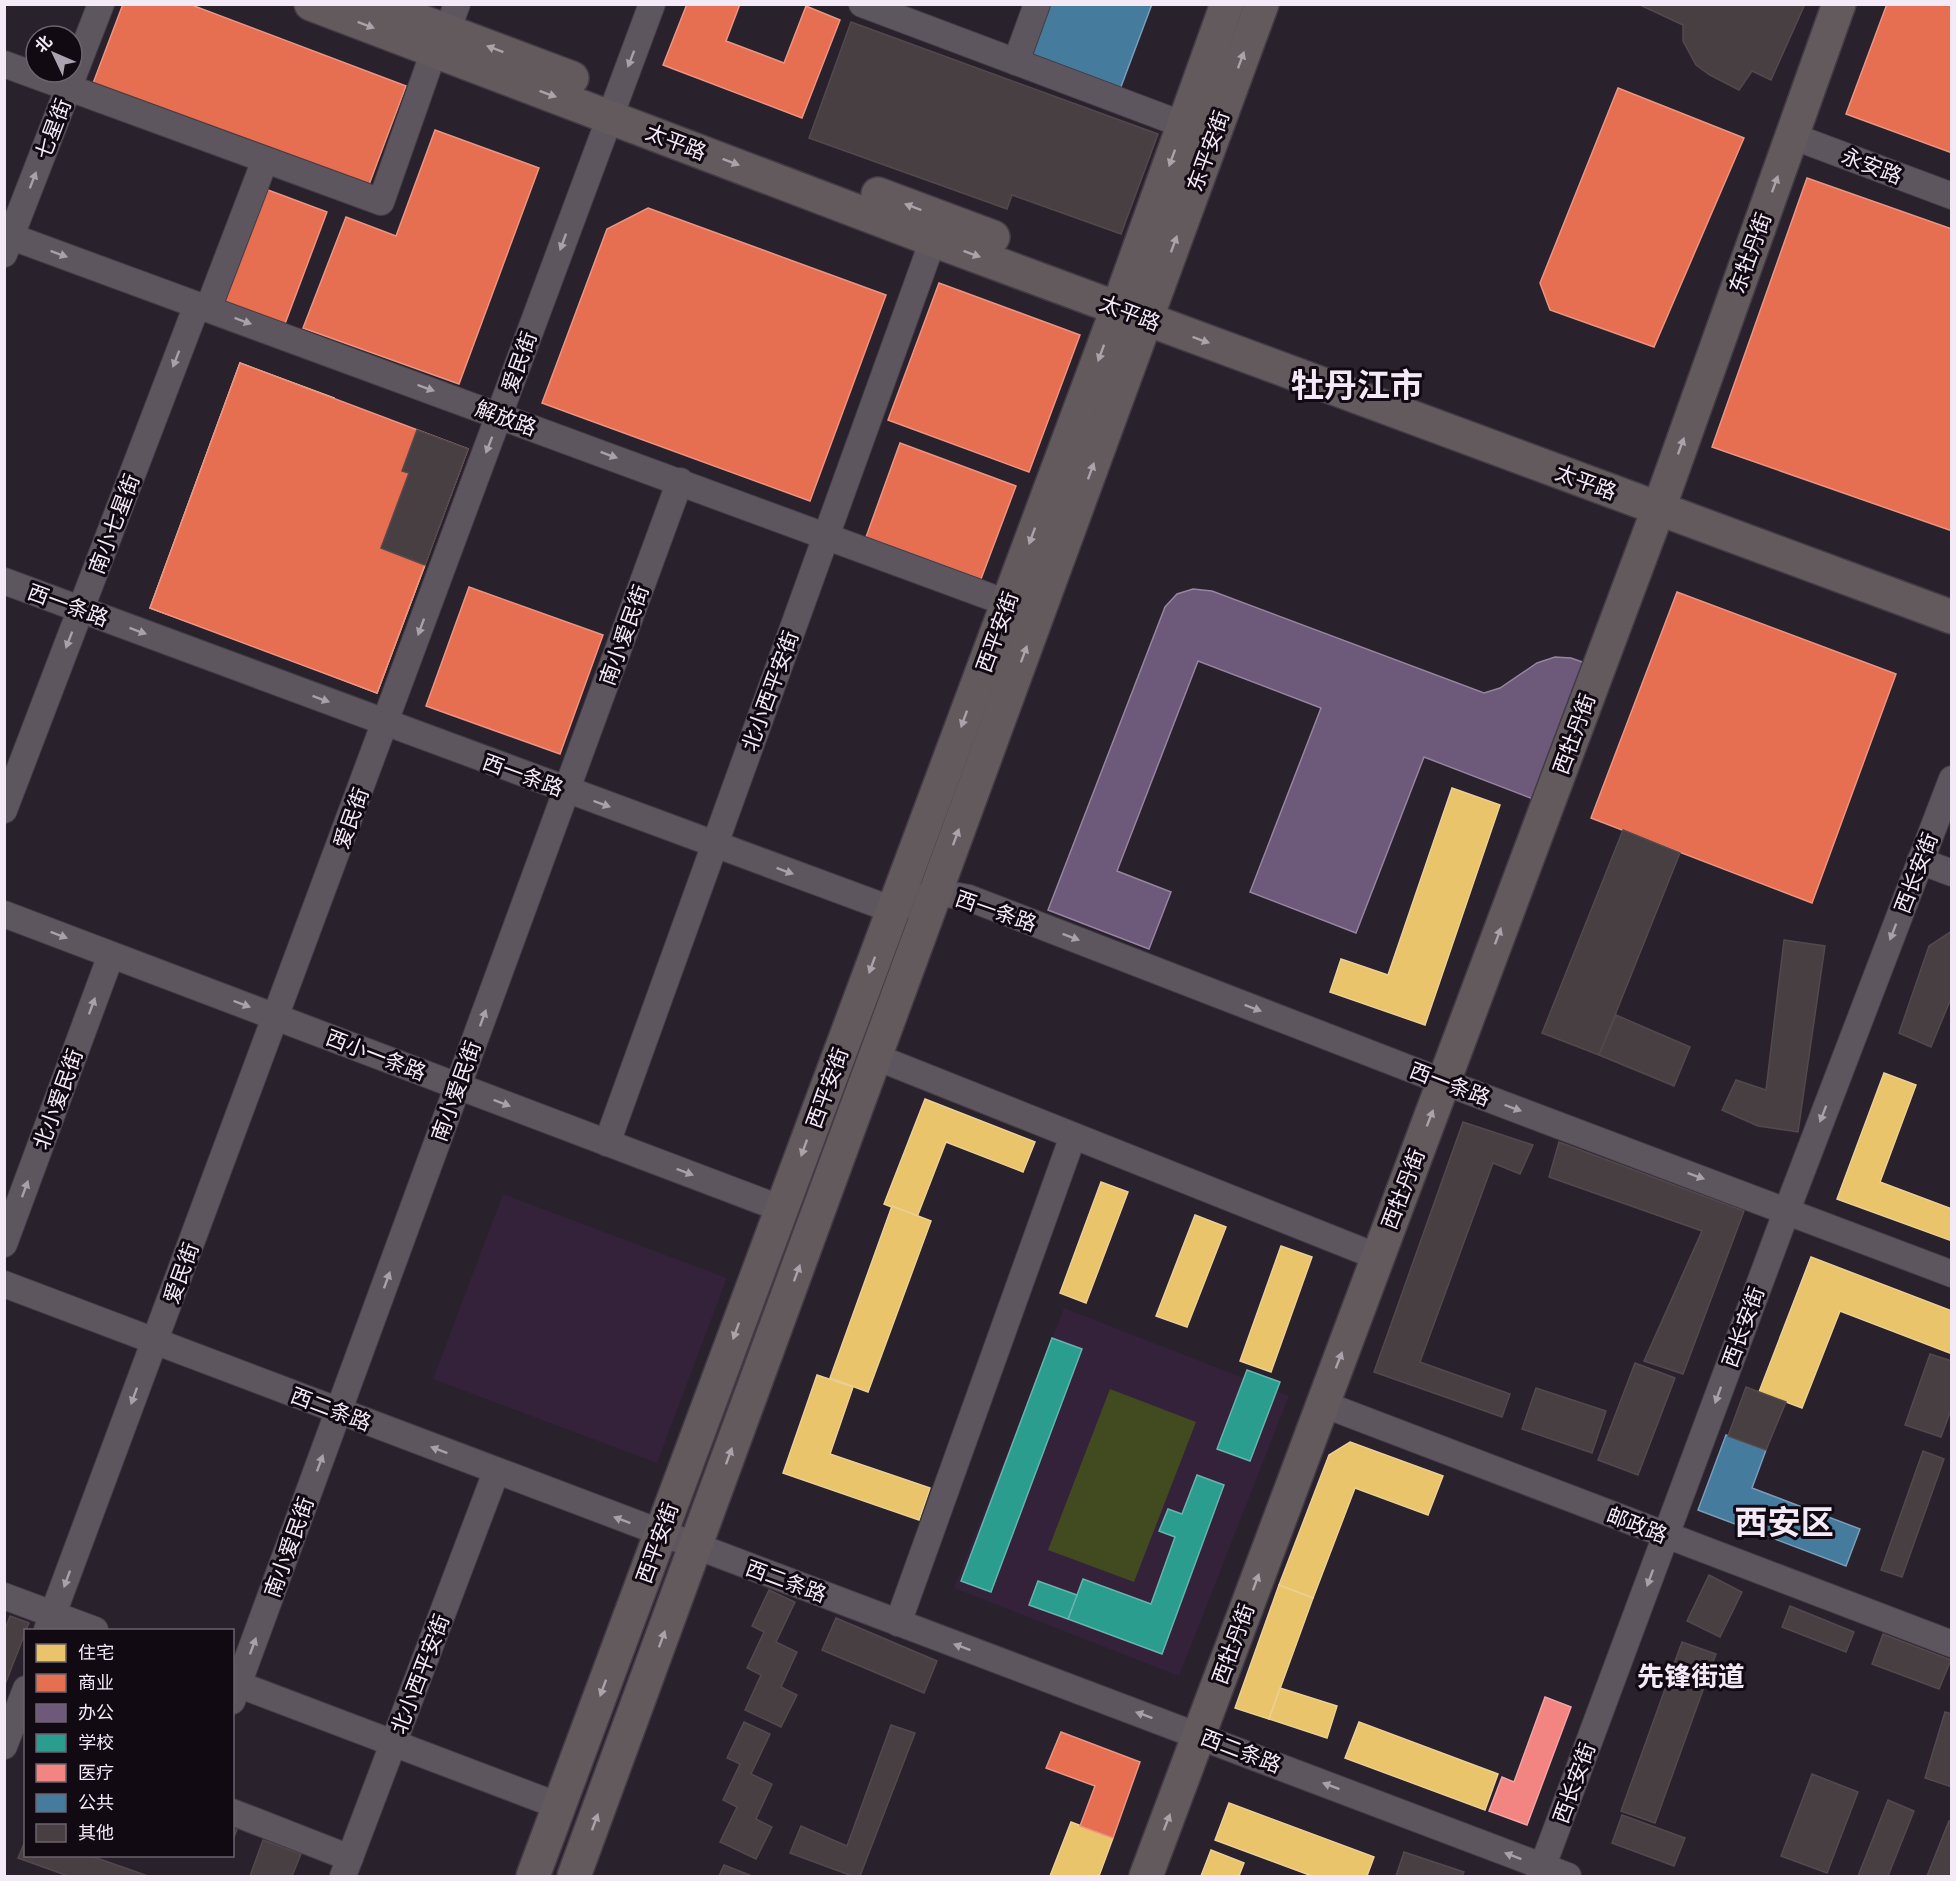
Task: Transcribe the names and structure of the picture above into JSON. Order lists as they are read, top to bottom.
{
  "streets": {
    "main road": [
      "太平路",
      "东平安街",
      "东牡丹街",
      "西平安街",
      "西牡丹街"
    ],
    "street": [
      "七星街",
      "永安路",
      "爱民街",
      "解放路",
      "南小七星街",
      "西一条路",
      "南小爱民街",
      "北小西平安街",
      "西长安街",
      "西小一条路",
      "北小爱民街",
      "西二条路",
      "邮政路"
    ]
  },
  "crossings": [
    ["七星街", "解放路"],
    ["太平路", "东平安街"],
    ["太平路", "东牡丹街"],
    ["太平路", "爱民街"],
    ["太平路", "西平安街"],
    ["太平路", "北小西平安街"],
    ["太平路", "西牡丹街"],
    ["东平安街", "西平安街"],
    ["永安路", "东牡丹街"],
    ["东牡丹街", "西牡丹街"],
    ["爱民街", "解放路"],
    ["爱民街", "西一条路"],
    ["爱民街", "西小一条路"],
    ["爱民街", "西二条路"],
    ["解放路", "南小七星街"],
    ["解放路", "西平安街"],
    ["解放路", "南小爱民街"],
    ["解放路", "北小西平安街"],
    ["南小七星街", "西一条路"],
    ["西一条路", "西平安街"],
    ["西一条路", "南小爱民街"],
    ["西一条路", "北小西平安街"],
    ["西一条路", "西牡丹街"],
    ["西一条路", "西长安街"],
    ["西平安街", "西小一条路"],
    ["西平安街", "西二条路"],
    ["南小爱民街", "西小一条路"],
    ["南小爱民街", "西二条路"],
    ["北小西平安街", "西小一条路"],
    ["北小西平安街", "西二条路"],
    ["西牡丹街", "西二条路"],
    ["西牡丹街", "邮政路"],
    ["西长安街", "西二条路"],
    ["西长安街", "邮政路"],
    ["西小一条路", "北小爱民街"]
  ],
  "one_way": [
    "七星街",
    "东牡丹街",
    "爱民街",
    "解放路",
    "南小七星街",
    "南小爱民街",
    "西牡丹街",
    "西长安街",
    "西小一条路",
    "北小爱民街",
    "西二条路"
  ],
  "districts": ["牡丹江市", "西安区", "先锋街道"],
  "legend": [
    "住宅",
    "商业",
    "办公",
    "学校",
    "医疗",
    "公共",
    "其他"
  ],
  "north": "top left"
}
